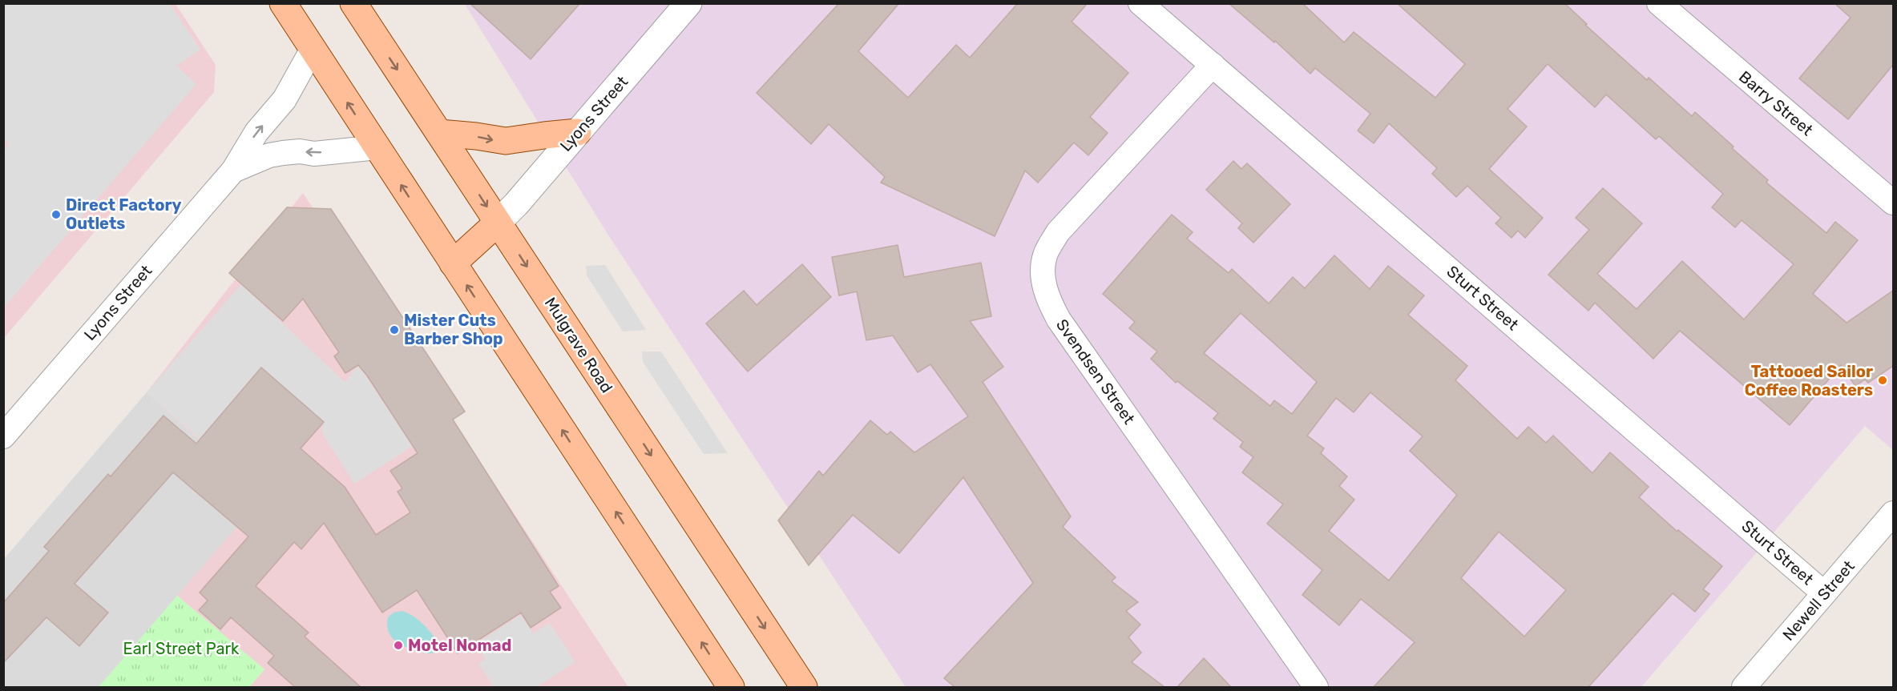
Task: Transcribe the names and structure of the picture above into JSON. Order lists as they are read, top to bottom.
{
  "streets": {
    "main road": ["Mulgrave Road"],
    "street": [
      "Barry Street",
      "Lyons Street",
      "Sturt Street",
      "Svendsen Street",
      "Newell Street"
    ]
  },
  "crossings": [
    ["Lyons Street", "Mulgrave Road"],
    ["Sturt Street", "Svendsen Street"],
    ["Sturt Street", "Newell Street"]
  ],
  "parks": ["Earl Street Park"],
  "places": [
    "Direct Factory Outlets",
    "Mister Cuts Barber Shop",
    "Tattooed Sailor Coffee Roasters",
    "Motel Nomad"
  ]
}
